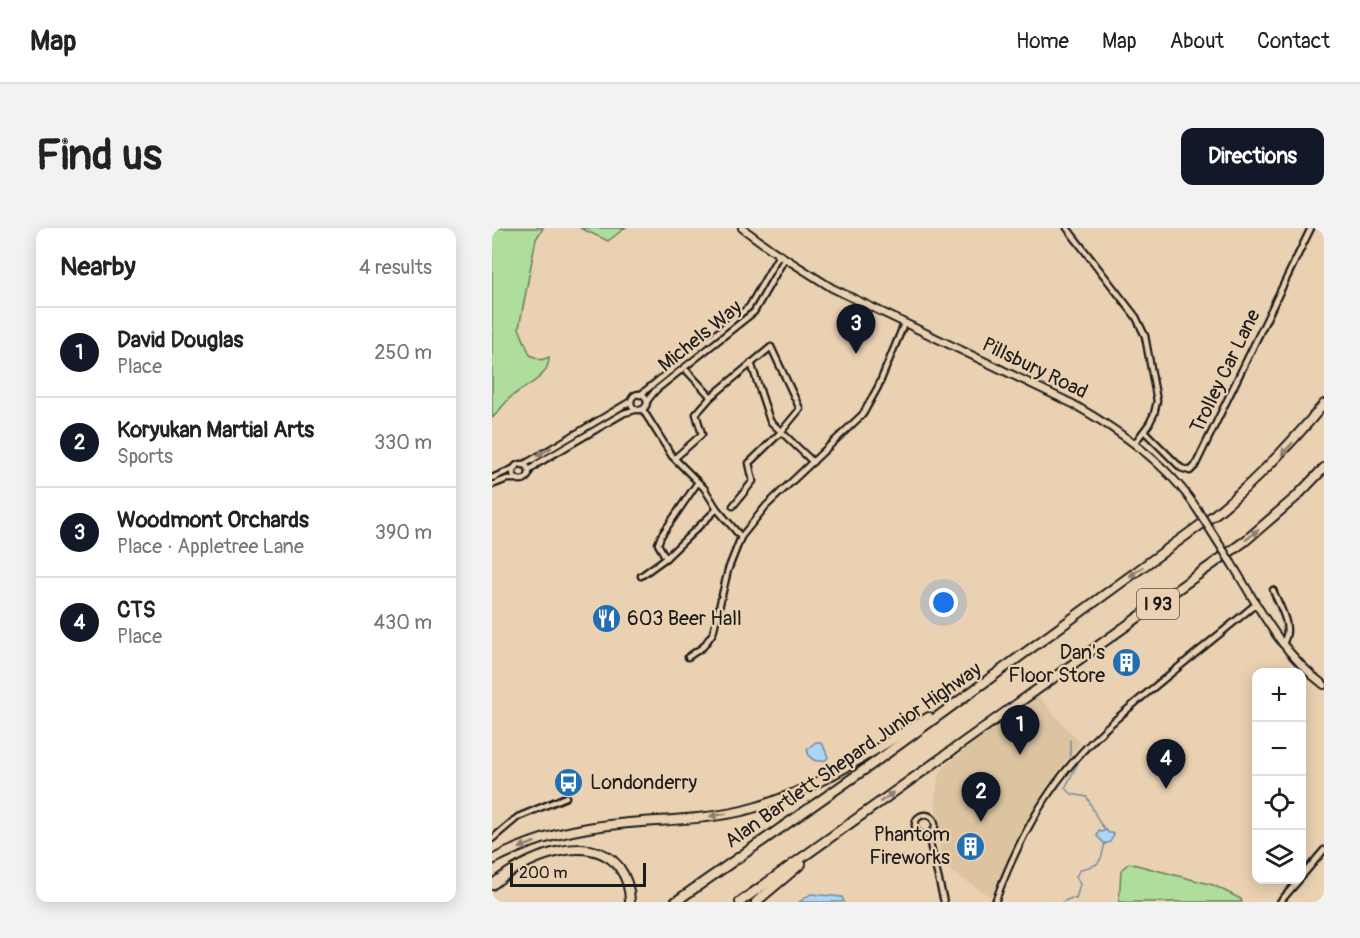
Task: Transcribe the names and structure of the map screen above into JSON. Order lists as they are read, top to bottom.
{
  "streets": {
    "highway": ["I 93", "Alan Bartlett Shepard Junior Highway"],
    "street": ["Michels Way", "Pillsbury Road", "Trolley Car Lane"]
  },
  "crossings": [
    ["Michels Way", "Pillsbury Road"]
  ],
  "places": {
    "restaurant": ["603 Beer Hall"],
    "building": ["Dan's Floor Store", "Phantom Fireworks"],
    "bus stop": ["Londonderry"]
  },
  "scale_bar": "200 m",
  "page": {
    "header": "Map",
    "nav": [
      "Home",
      "Map",
      "About",
      "Contact"
    ],
    "buttons": "Directions",
    "title": "Find us",
    "heading": ["Nearby", "4 results"],
    "pins": [
      "3",
      "1",
      "4",
      "2"
    ],
    "list": [
      {
        "mark": "1",
        "name": "David Douglas",
        "note": "Place",
        "value": "250 m"
      },
      {
        "mark": "2",
        "name": "Koryukan Martial Arts",
        "note": "Sports",
        "value": "330 m"
      },
      {
        "mark": "3",
        "name": "Woodmont Orchards",
        "note": "Place · Appletree Lane",
        "value": "390 m"
      },
      {
        "mark": "4",
        "name": "CTS",
        "note": "Place",
        "value": "430 m"
      }
    ],
    "map_buttons": ["+", "−"],
    "scale": "200 m"
  }
}
